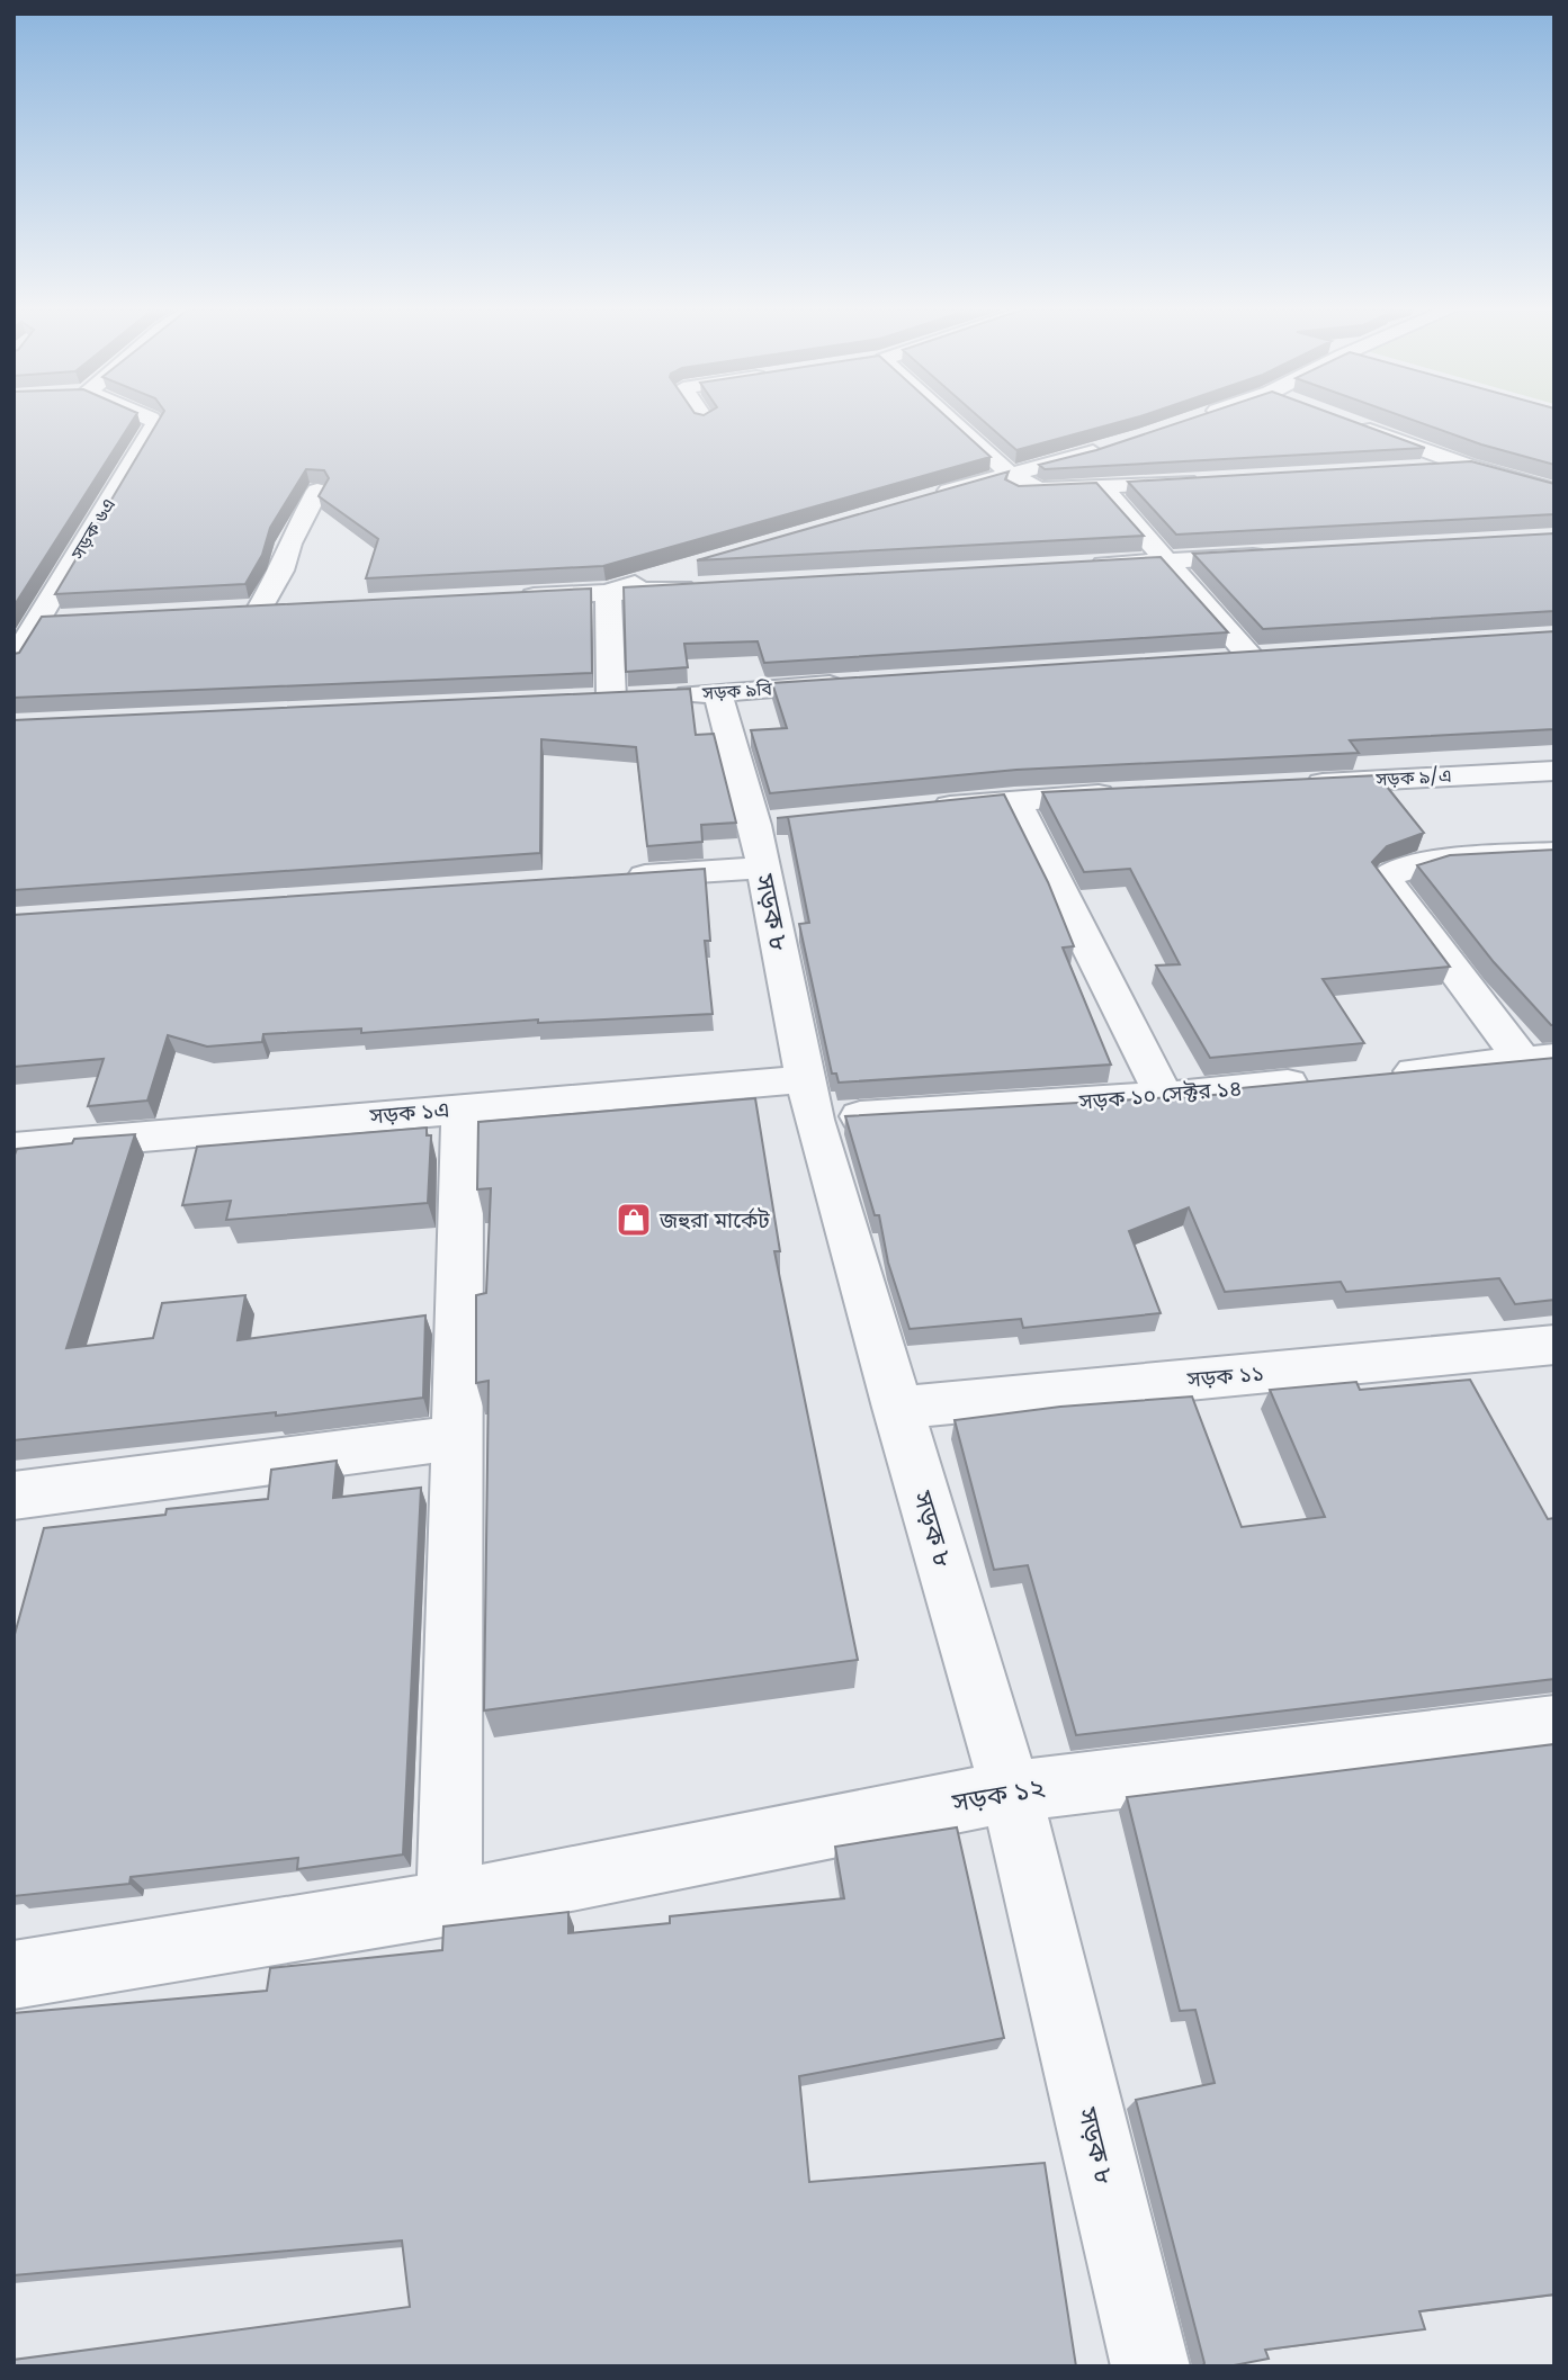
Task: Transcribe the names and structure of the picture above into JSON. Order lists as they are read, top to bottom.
{
  "streets": {
    "street": [
      "সড়ক ৬এ",
      "সড়ক ৯বি",
      "সড়ক ৯/এ",
      "সড়ক ৮",
      "সড়ক ১০ সেক্টর ১৪",
      "সড়ক ১এ",
      "সড়ক ১১",
      "সড়ক ১২"
    ]
  },
  "crossings": [
    ["সড়ক ৯বি", "সড়ক ৮"],
    ["সড়ক ৮", "সড়ক ১০ সেক্টর ১৪"],
    ["সড়ক ৮", "সড়ক ১এ"],
    ["সড়ক ৮", "সড়ক ১১"],
    ["সড়ক ৮", "সড়ক ১২"],
    ["সড়ক ১০ সেক্টর ১৪", "সড়ক ১এ"]
  ],
  "places": {
    "shop": ["জহুরা মার্কেট"]
  }
}
